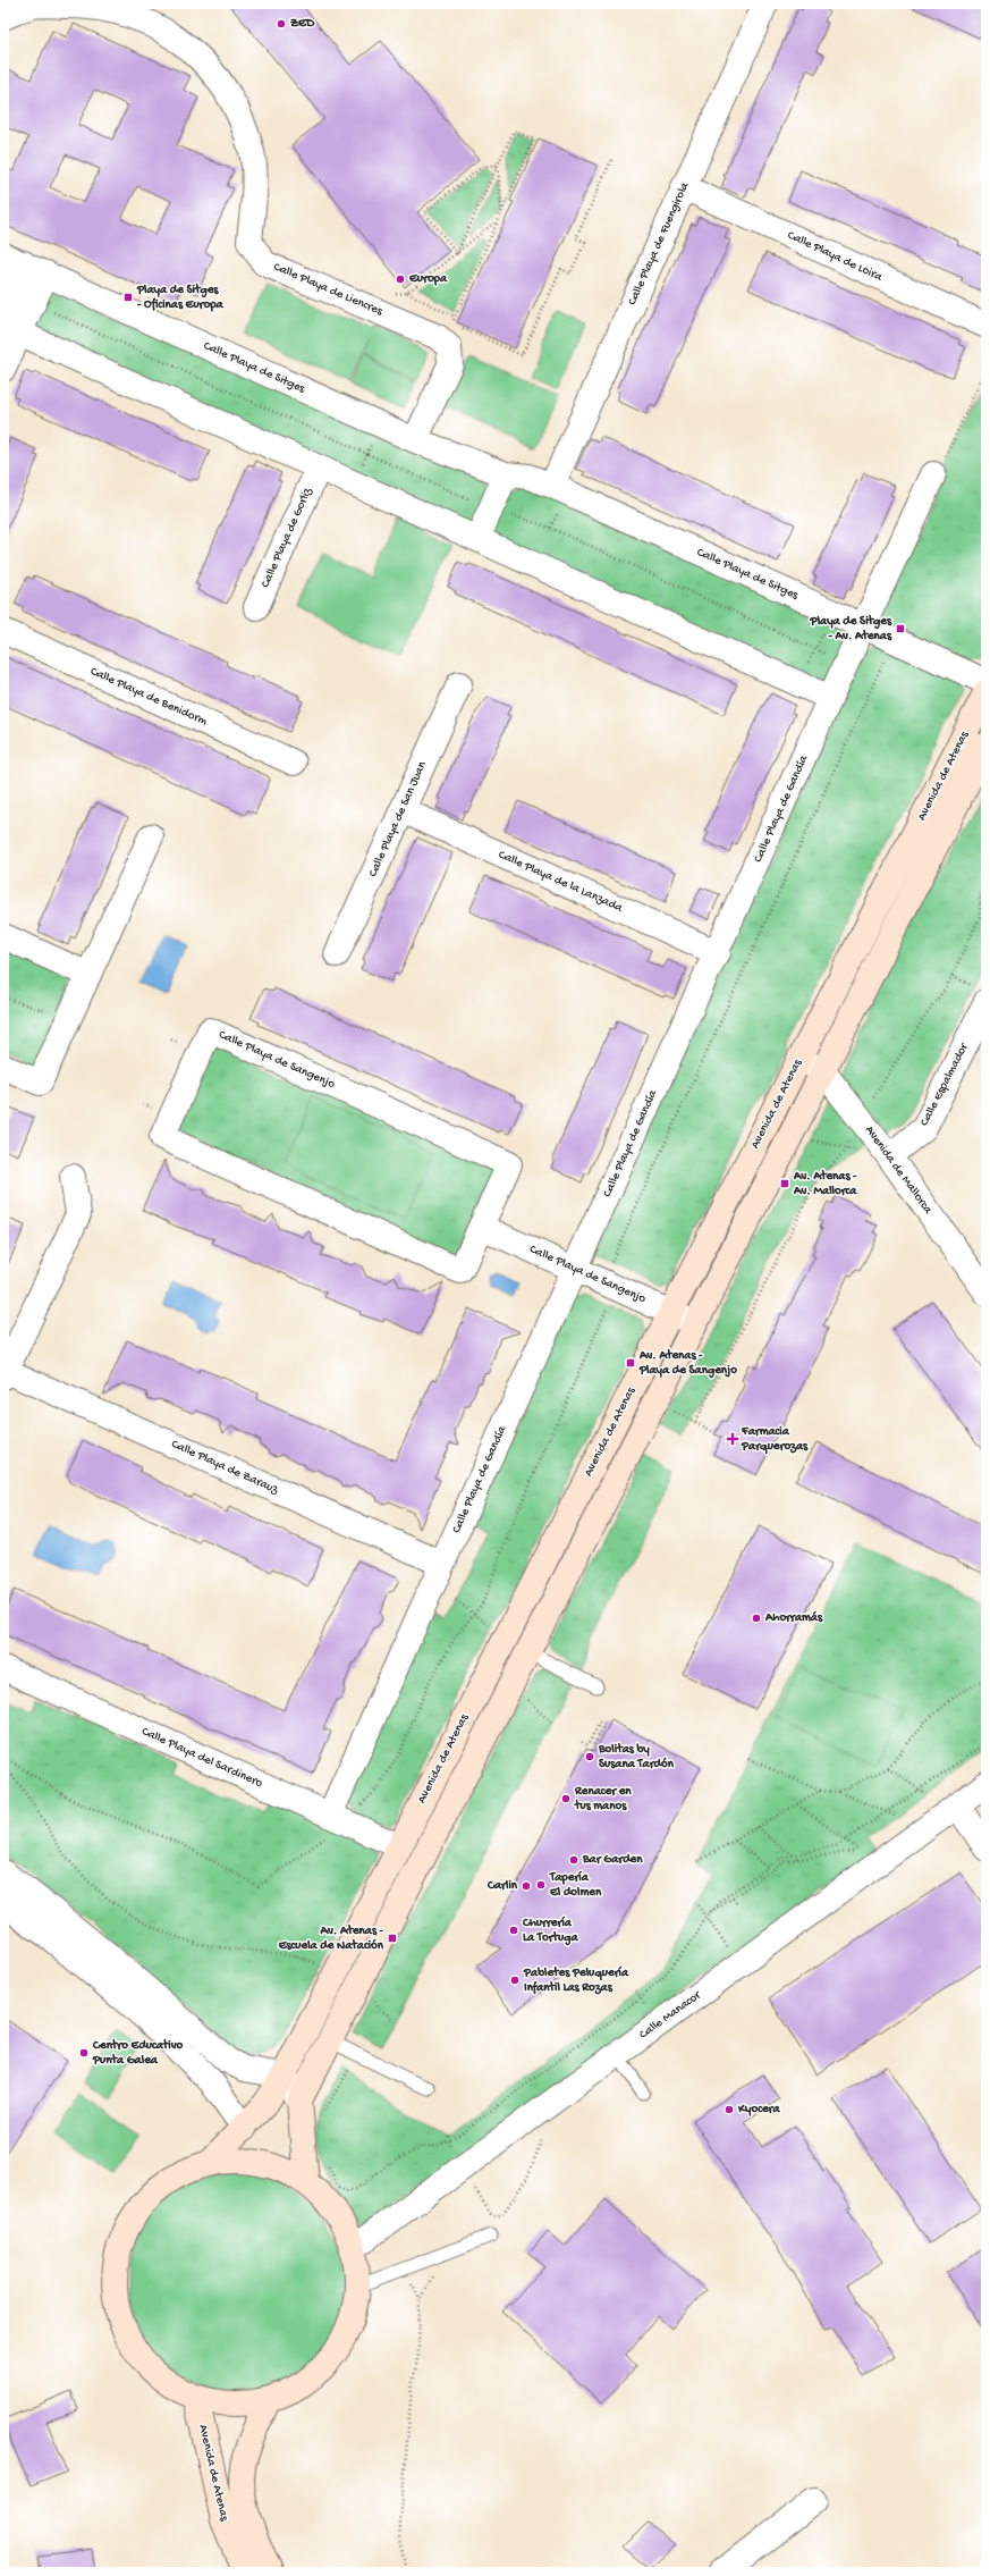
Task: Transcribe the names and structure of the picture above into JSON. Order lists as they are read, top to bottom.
{
  "streets": {
    "main road": ["Avenida de Atenas"],
    "street": [
      "Calle Playa de Fuengirola",
      "Calle Playa de Loira",
      "Calle Playa de Liencres",
      "Calle Playa de Sitges",
      "Calle Playa de Gorliz",
      "Calle Playa de Benidorm",
      "Calle Playa de Gandía",
      "Calle Playa de San Juan",
      "Calle Playa de la Lanzada",
      "Calle Playa de Sangenjo",
      "Calle Espalmador",
      "Avenida de Mallorca",
      "Calle Playa de Zarauz",
      "Calle Playa del Sardinero",
      "Calle Manacor"
    ]
  },
  "crossings": [
    ["Calle Playa de Fuengirola", "Calle Playa de Loira"],
    ["Calle Playa de Fuengirola", "Calle Playa de Sitges"],
    ["Calle Playa de Liencres", "Calle Playa de Sitges"],
    ["Calle Playa de Sitges", "Calle Playa de Gandía"],
    ["Avenida de Atenas", "Calle Playa de Sangenjo"],
    ["Avenida de Atenas", "Avenida de Mallorca"],
    ["Avenida de Atenas", "Calle Playa del Sardinero"],
    ["Calle Playa de Gandía", "Calle Playa de la Lanzada"],
    ["Calle Playa de Gandía", "Calle Playa de Sangenjo"],
    ["Calle Playa de Gandía", "Calle Playa de Zarauz"],
    ["Calle Playa de Gandía", "Calle Playa del Sardinero"],
    ["Calle Playa de San Juan", "Calle Playa de la Lanzada"],
    ["Calle Espalmador", "Avenida de Mallorca"]
  ],
  "places": {
    "other": [
      "ZED",
      "Europa",
      "Ahorramás",
      "Bolitas by Susana Tardón",
      "Renacer en tus manos",
      "Bar Garden",
      "Tapería El dolmen",
      "Carlin",
      "Churrería La Tortuga",
      "Pabletes Peluquería Infantil Las Rozas",
      "Centro Educativo Punta Galea",
      "Kyocera"
    ],
    "transit": [
      "Playa de Sitges - Oficinas Europa",
      "Playa de Sitges - Av. Atenas",
      "Av. Atenas - Av. Mallorca",
      "Av. Atenas - Playa de Sangenjo",
      "Av. Atenas - Escuela de Natación"
    ],
    "health": ["Farmacia Parquerozas"]
  }
}
